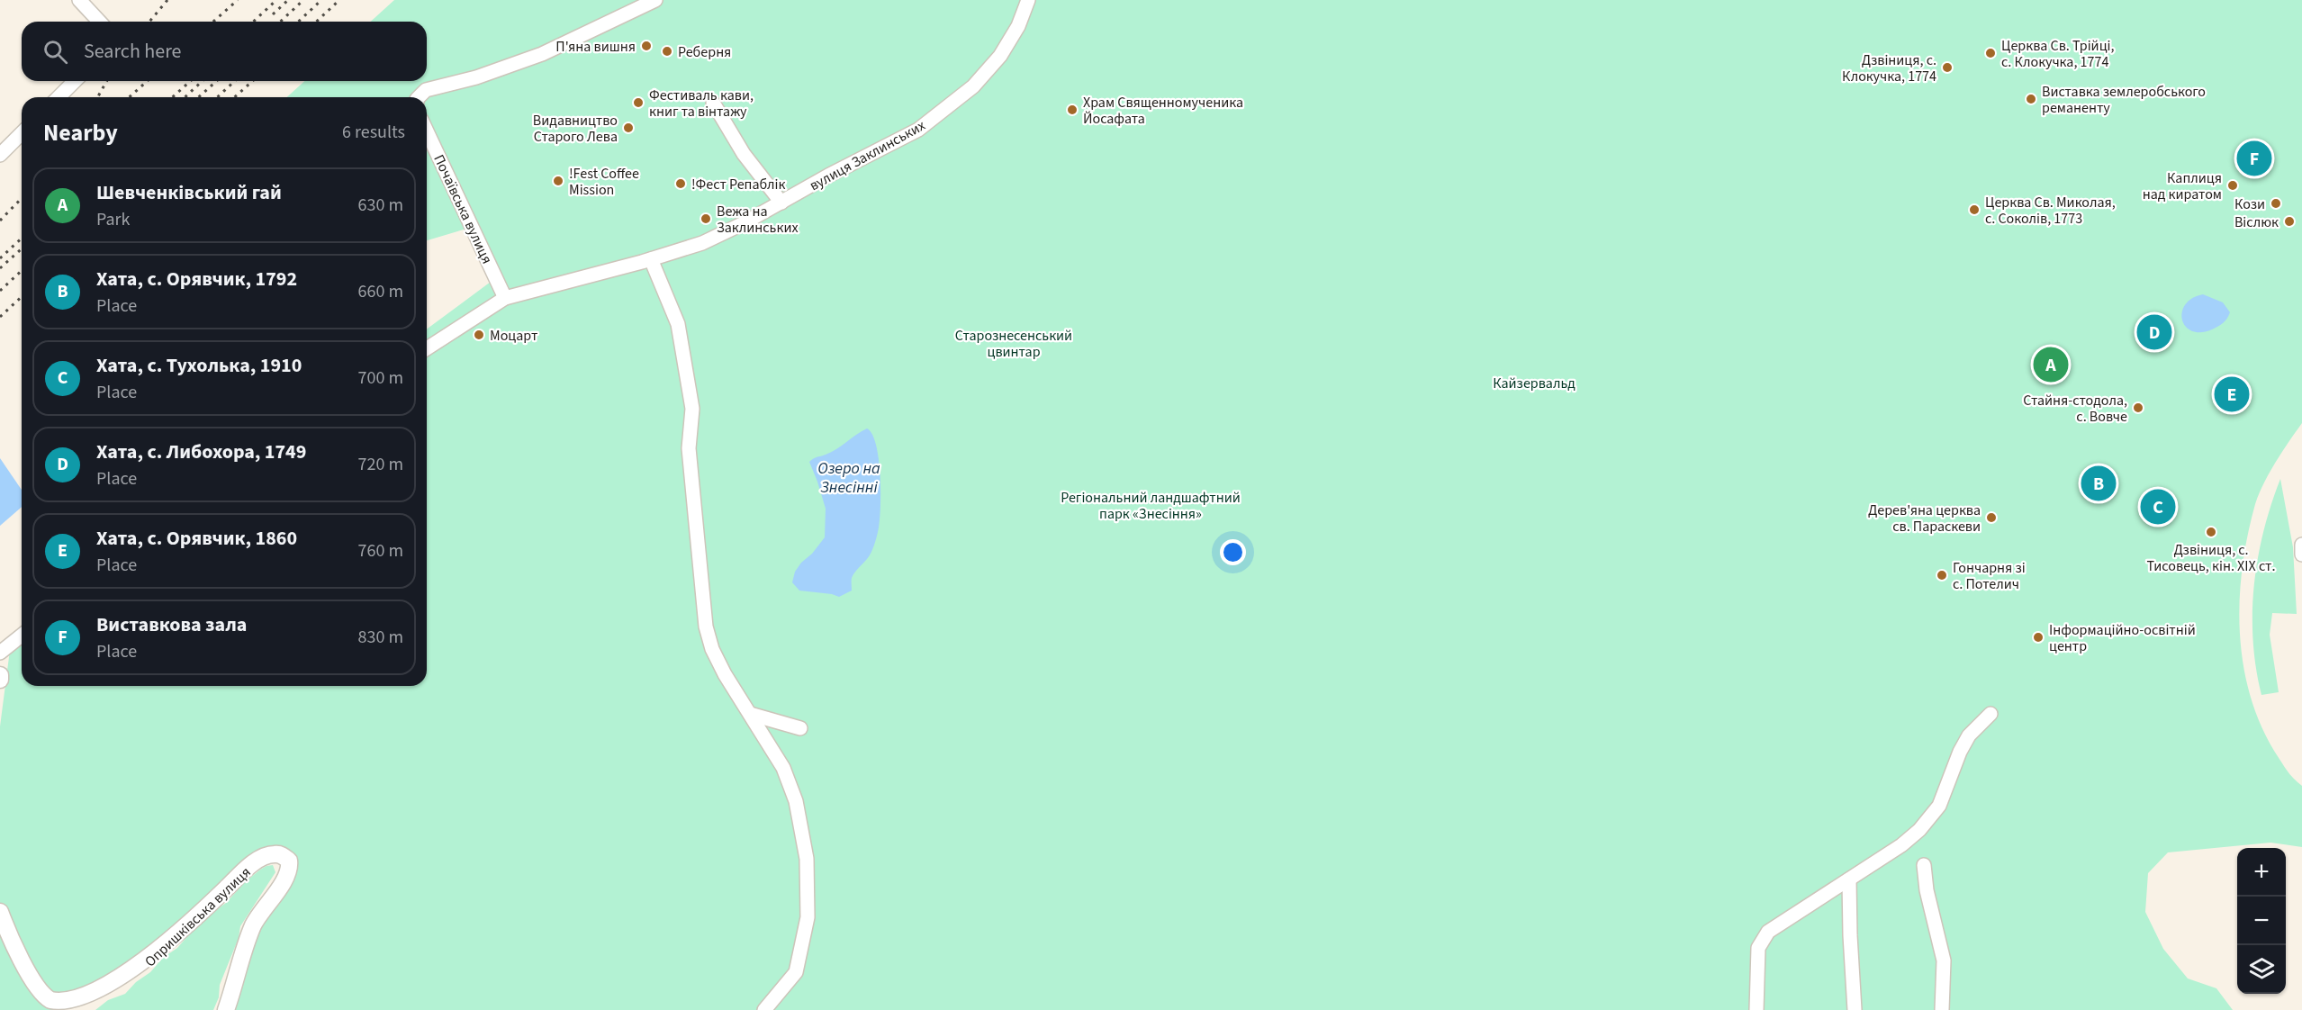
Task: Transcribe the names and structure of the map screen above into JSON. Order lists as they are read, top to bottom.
{
  "streets": {
    "main road": ["Опришківська вулиця"],
    "street": ["вулиця Заклинських", "Почаївська вулиця"]
  },
  "crossings": [
    ["вулиця Заклинських", "Почаївська вулиця"]
  ],
  "water": ["Озеро на Знесінні"],
  "parks": ["Старознесенський цвинтар", "Кайзервальд", "Регіональний ландшафтний парк «Знесіння»"],
  "places": [
    "П'яна вишня",
    "Реберня",
    "Церква Св. Трійці, с. Клокучка, 1774",
    "Дзвіниця, с. Клокучка, 1774",
    "Виставка землеробського реманенту",
    "Фестиваль кави, книг та вінтажу",
    "Храм Священномученика Йосафата",
    "Видавництво Старого Лева",
    "!Fest Coffee Mission",
    "!Фест Репаблік",
    "Каплиця над киратом",
    "Кози",
    "Церква Св. Миколая, с. Соколів, 1773",
    "Вежа на Заклинських",
    "Віслюк",
    "Моцарт",
    "Стайня-стодола, с. Вовче",
    "Дерев'яна церква св. Параскеви",
    "Дзвіниця, с. Тисовець, кін. XIX ст.",
    "Гончарня зі с. Потелич",
    "Інформаційно-освітній центр"
  ],
  "page": {
    "search": "Search here",
    "heading": ["Nearby", "6 results"],
    "pins": [
      "F",
      "D",
      "A",
      "E",
      "B",
      "C"
    ],
    "list": [
      {
        "mark": "A",
        "name": "Шевченківський гай",
        "note": "Park",
        "value": "630 m"
      },
      {
        "mark": "B",
        "name": "Хата, с. Орявчик, 1792",
        "note": "Place",
        "value": "660 m"
      },
      {
        "mark": "C",
        "name": "Хата, с. Тухолька, 1910",
        "note": "Place",
        "value": "700 m"
      },
      {
        "mark": "D",
        "name": "Хата, с. Либохора, 1749",
        "note": "Place",
        "value": "720 m"
      },
      {
        "mark": "E",
        "name": "Хата, с. Орявчик, 1860",
        "note": "Place",
        "value": "760 m"
      },
      {
        "mark": "F",
        "name": "Виставкова зала",
        "note": "Place",
        "value": "830 m"
      }
    ],
    "map_buttons": ["+", "−"]
  }
}
